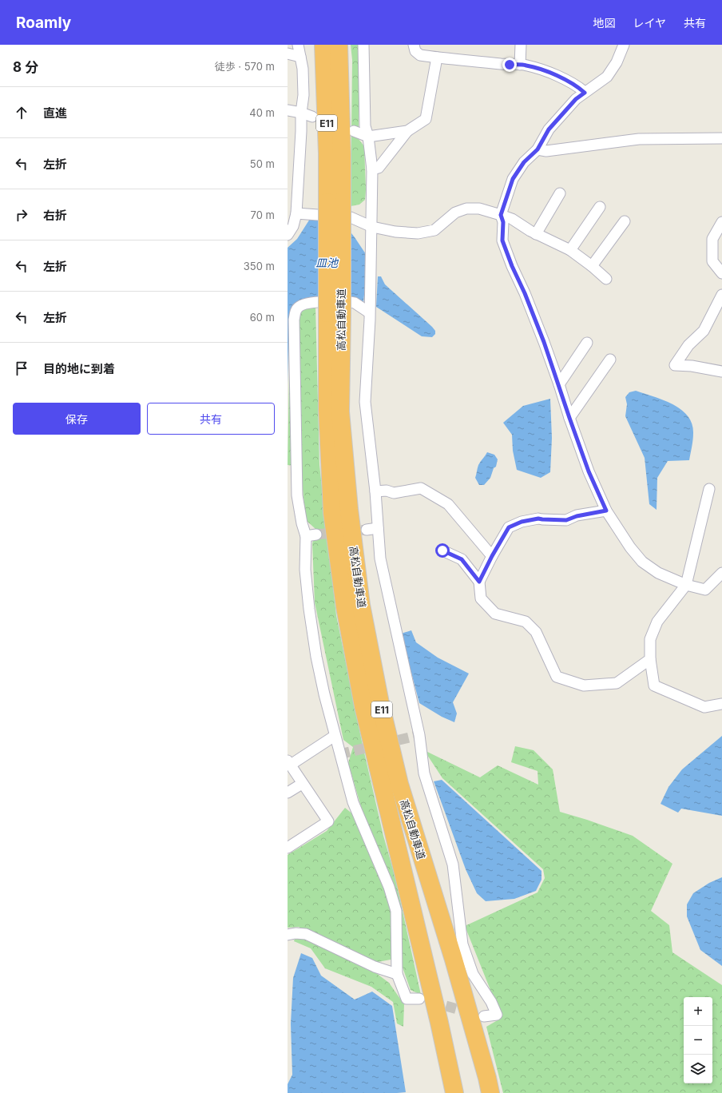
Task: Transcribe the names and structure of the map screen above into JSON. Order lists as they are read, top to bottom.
{
  "streets": {
    "highway": ["E11", "高松自動車道"]
  },
  "water": ["皿池"],
  "page": {
    "header": "Roamly",
    "nav": ["地図", "レイヤ", "共有"],
    "heading": ["8 分", "徒歩 · 570 m"],
    "list": [
      ["直進", "40 m"],
      ["左折", "50 m"],
      ["右折", "70 m"],
      ["左折", "350 m"],
      ["左折", "60 m"],
      "目的地に到着"
    ],
    "buttons": ["保存", "共有"],
    "map_buttons": ["+", "−"]
  }
}
